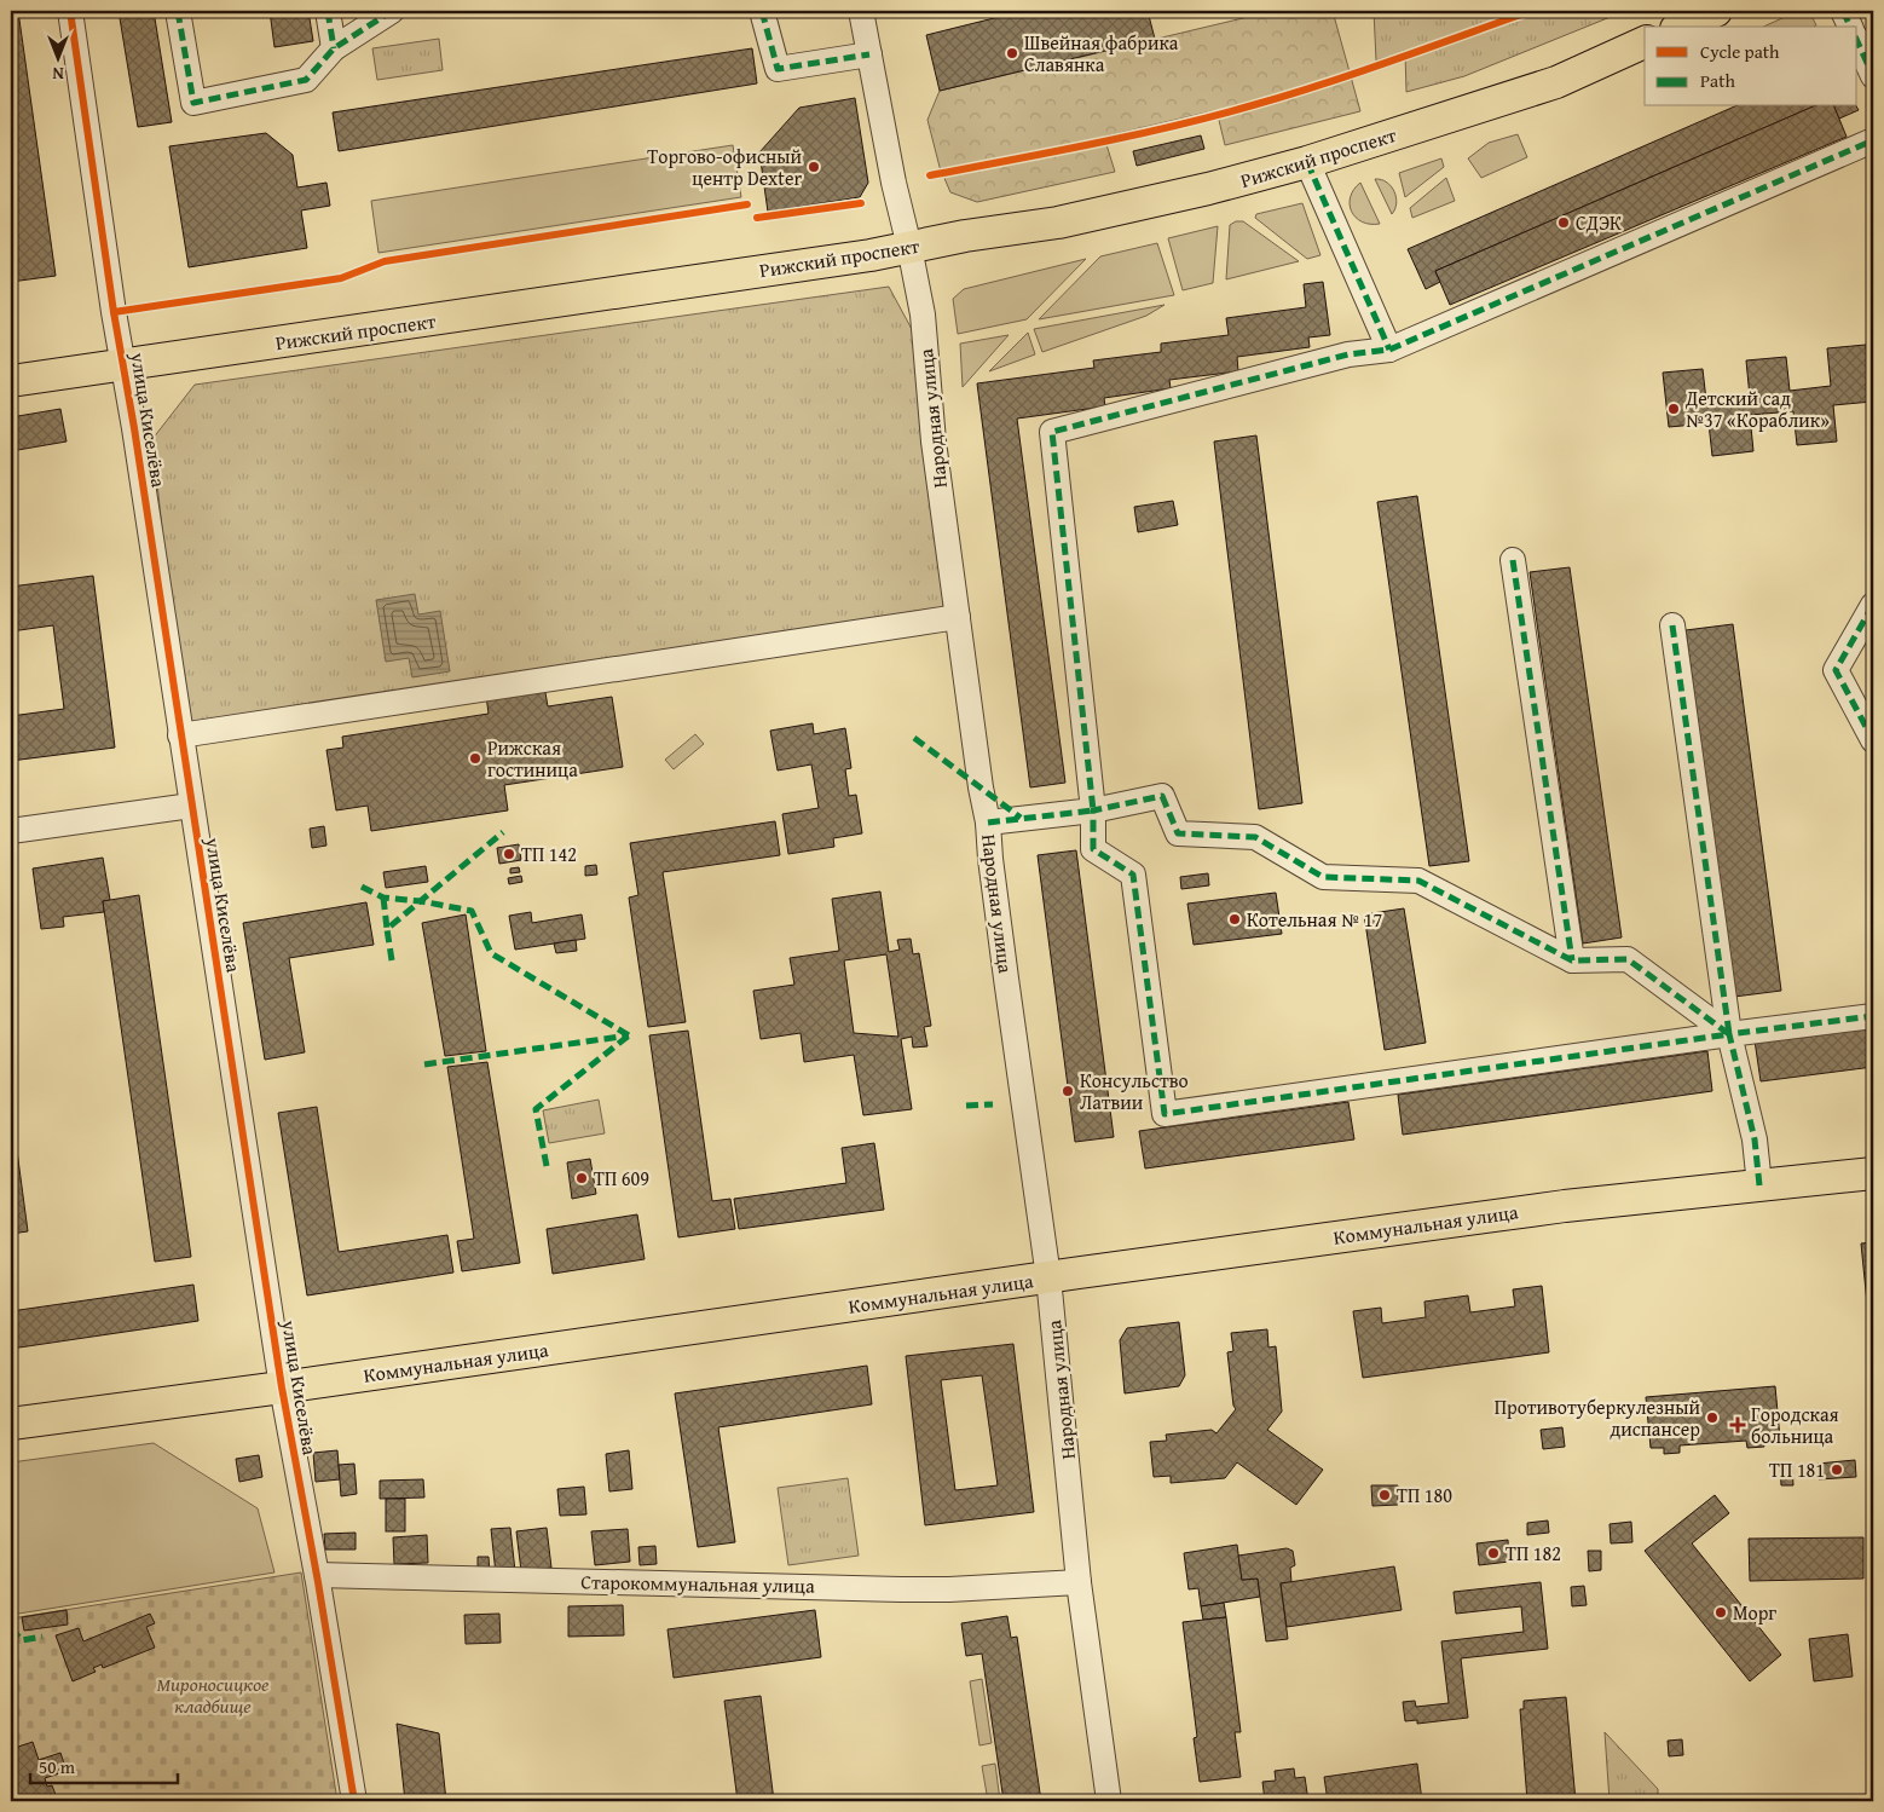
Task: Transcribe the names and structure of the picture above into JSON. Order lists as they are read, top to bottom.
{
  "streets": {
    "main road": ["Рижский проспект", "Коммунальная улица"],
    "street": ["Народная улица", "улица Киселёва", "Старокоммунальная улица"]
  },
  "crossings": [
    ["Рижский проспект", "Народная улица"],
    ["Рижский проспект", "улица Киселёва"],
    ["Народная улица", "Коммунальная улица"],
    ["Народная улица", "Старокоммунальная улица"],
    ["улица Киселёва", "Коммунальная улица"],
    ["улица Киселёва", "Старокоммунальная улица"]
  ],
  "parks": ["Мироносицкое кладбище"],
  "places": {
    "other": [
      "Швейная фабрика Славянка",
      "Торгово-офисный центр Dexter",
      "СДЭК",
      "Детский сад №37 «Кораблик»",
      "Рижская гостиница",
      "ТП 142",
      "Котельная № 17",
      "Консульство Латвии",
      "ТП 609",
      "Противотуберкулезный диспансер",
      "ТП 181",
      "ТП 180",
      "ТП 182",
      "Морг"
    ],
    "health": ["Городская больница"]
  },
  "legend": ["Cycle path", "Path"],
  "scale_bar": "50 m",
  "north": "bottom"
}
